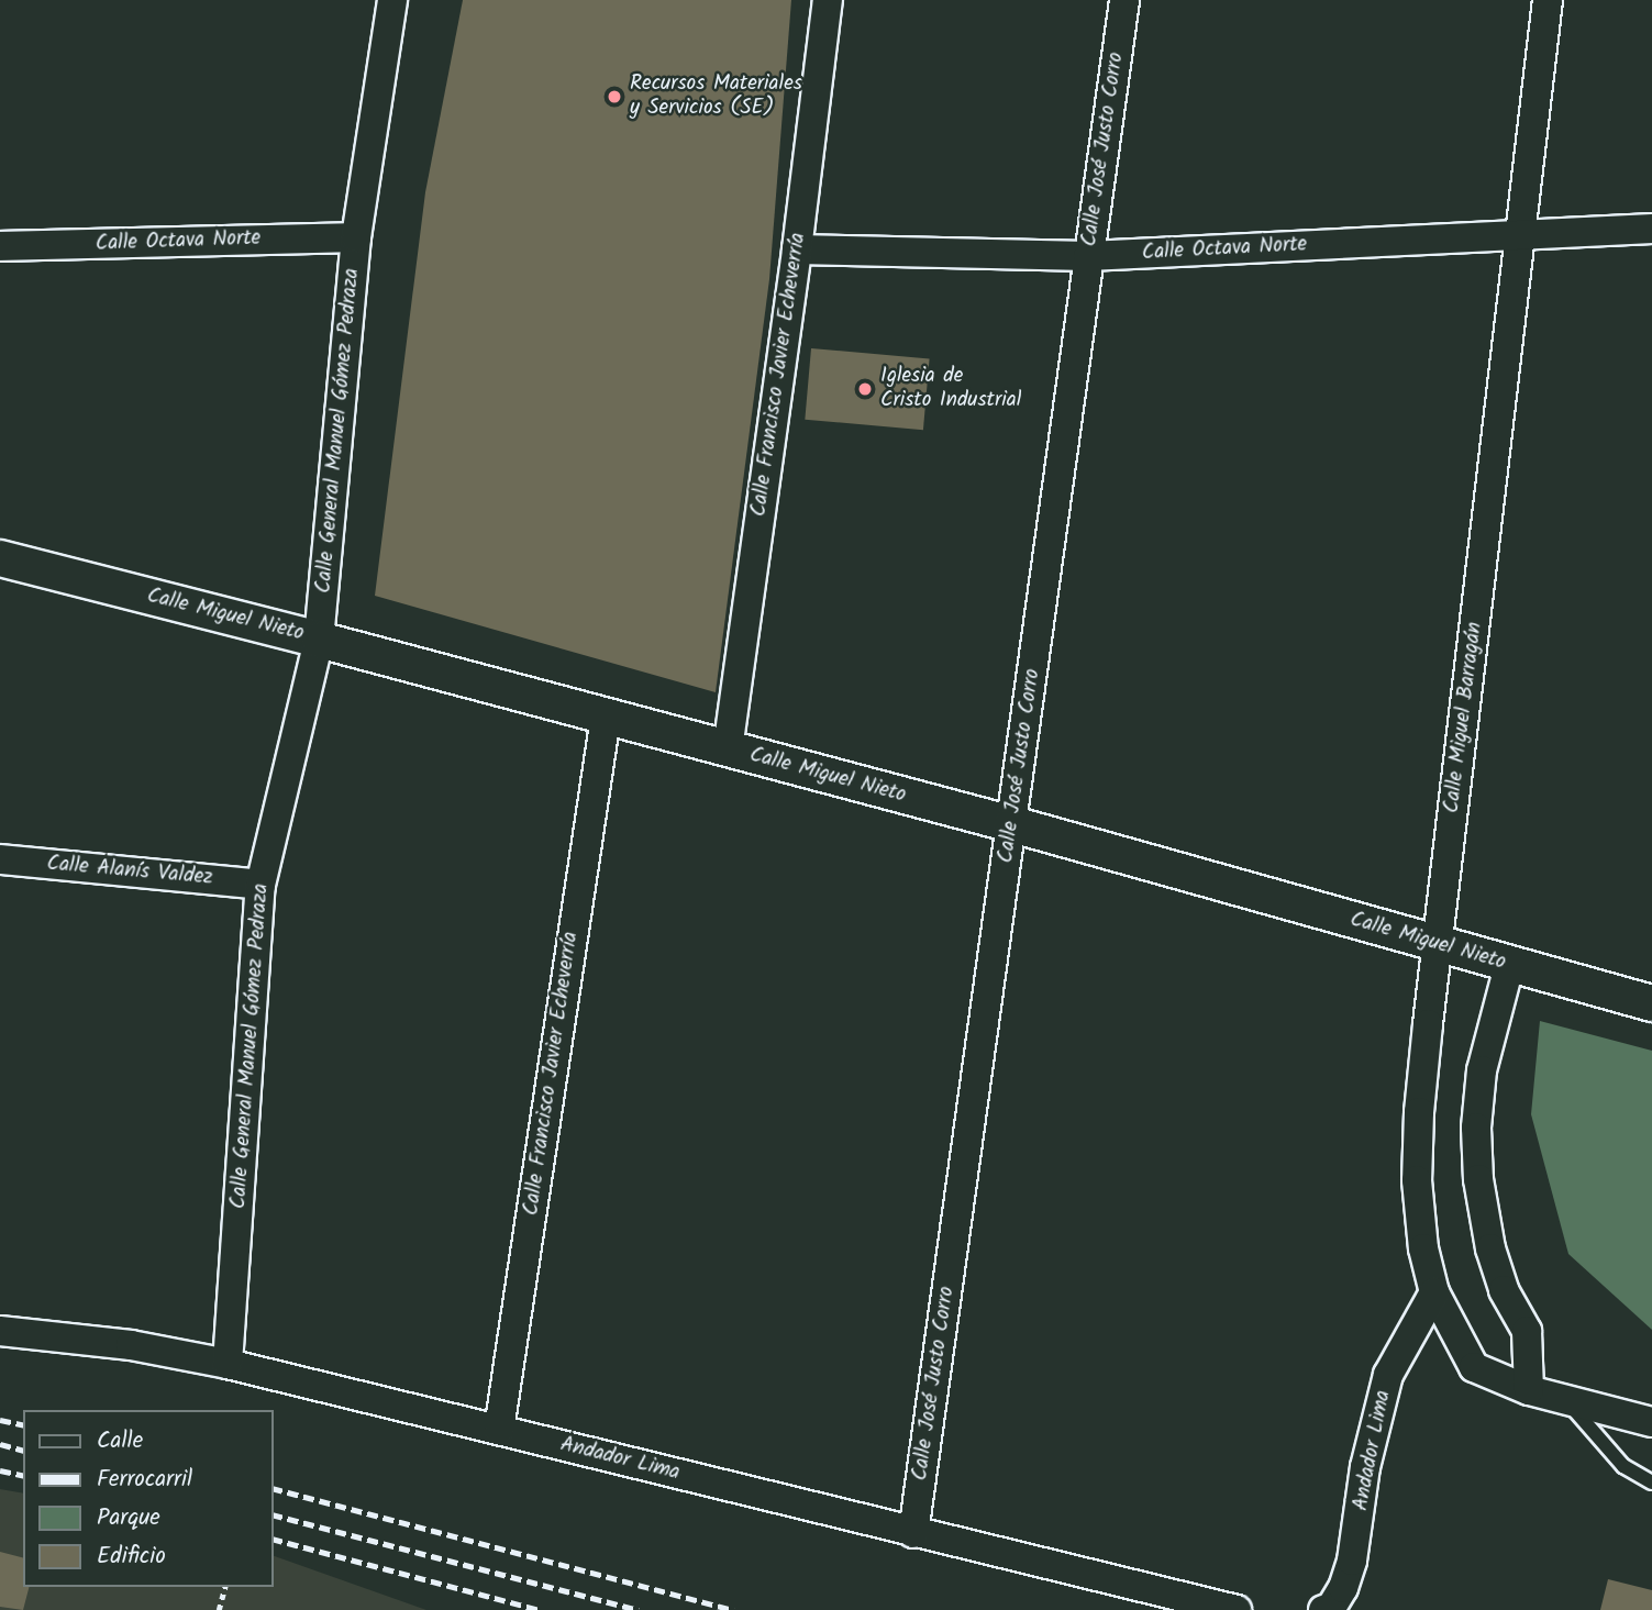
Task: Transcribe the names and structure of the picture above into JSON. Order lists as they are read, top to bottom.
{
  "streets": {
    "street": [
      "Calle José Justo Corro",
      "Calle Octava Norte",
      "Calle Francisco Javier Echeverría",
      "Calle General Manuel Gómez Pedraza",
      "Calle Miguel Nieto",
      "Calle Miguel Barragán",
      "Calle Alanís Valdez",
      "Andador Lima"
    ]
  },
  "crossings": [
    ["Calle José Justo Corro", "Calle Octava Norte"],
    ["Calle José Justo Corro", "Calle Miguel Nieto"],
    ["Calle José Justo Corro", "Andador Lima"],
    ["Calle Octava Norte", "Calle Francisco Javier Echeverría"],
    ["Calle Octava Norte", "Calle General Manuel Gómez Pedraza"],
    ["Calle Octava Norte", "Calle Miguel Barragán"],
    ["Calle Francisco Javier Echeverría", "Calle Miguel Nieto"],
    ["Calle Francisco Javier Echeverría", "Andador Lima"],
    ["Calle General Manuel Gómez Pedraza", "Calle Miguel Nieto"],
    ["Calle General Manuel Gómez Pedraza", "Calle Alanís Valdez"],
    ["Calle General Manuel Gómez Pedraza", "Andador Lima"],
    ["Calle Miguel Nieto", "Calle Miguel Barragán"],
    ["Calle Miguel Barragán", "Andador Lima"]
  ],
  "places": ["Recursos Materiales y Servicios (SE)", "Iglesia de Cristo Industrial"],
  "legend": [
    "Calle",
    "Ferrocarril",
    "Parque",
    "Edificio"
  ]
}
